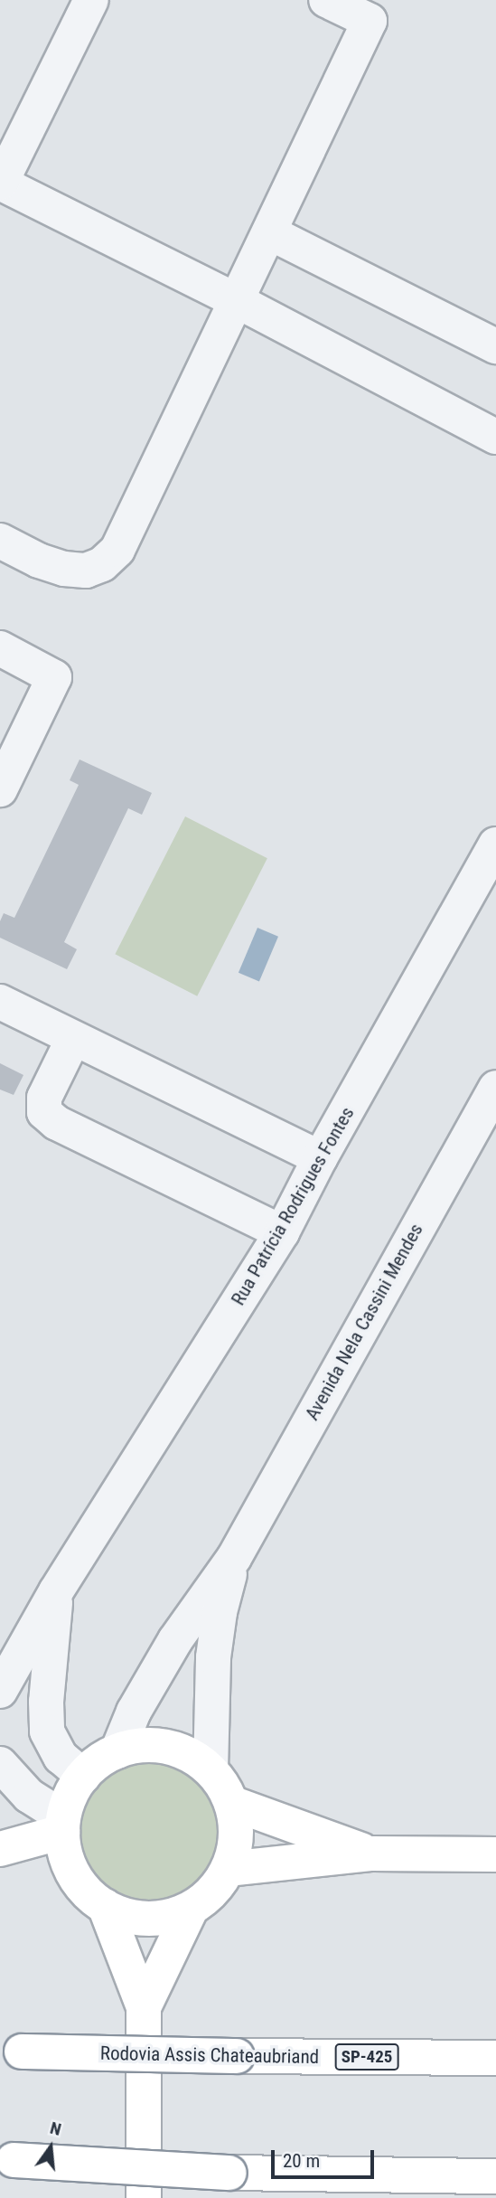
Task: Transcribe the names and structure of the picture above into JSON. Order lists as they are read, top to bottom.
{
  "streets": {
    "main road": ["Rodovia Assis Chateaubriand", "SP-425"],
    "street": ["Rua Patrícia Rodrigues Fontes", "Avenida Nela Cassini Mendes"]
  },
  "crossings": [
    ["Rua Patrícia Rodrigues Fontes", "Avenida Nela Cassini Mendes"]
  ],
  "scale_bar": "20 m",
  "north": "top"
}
